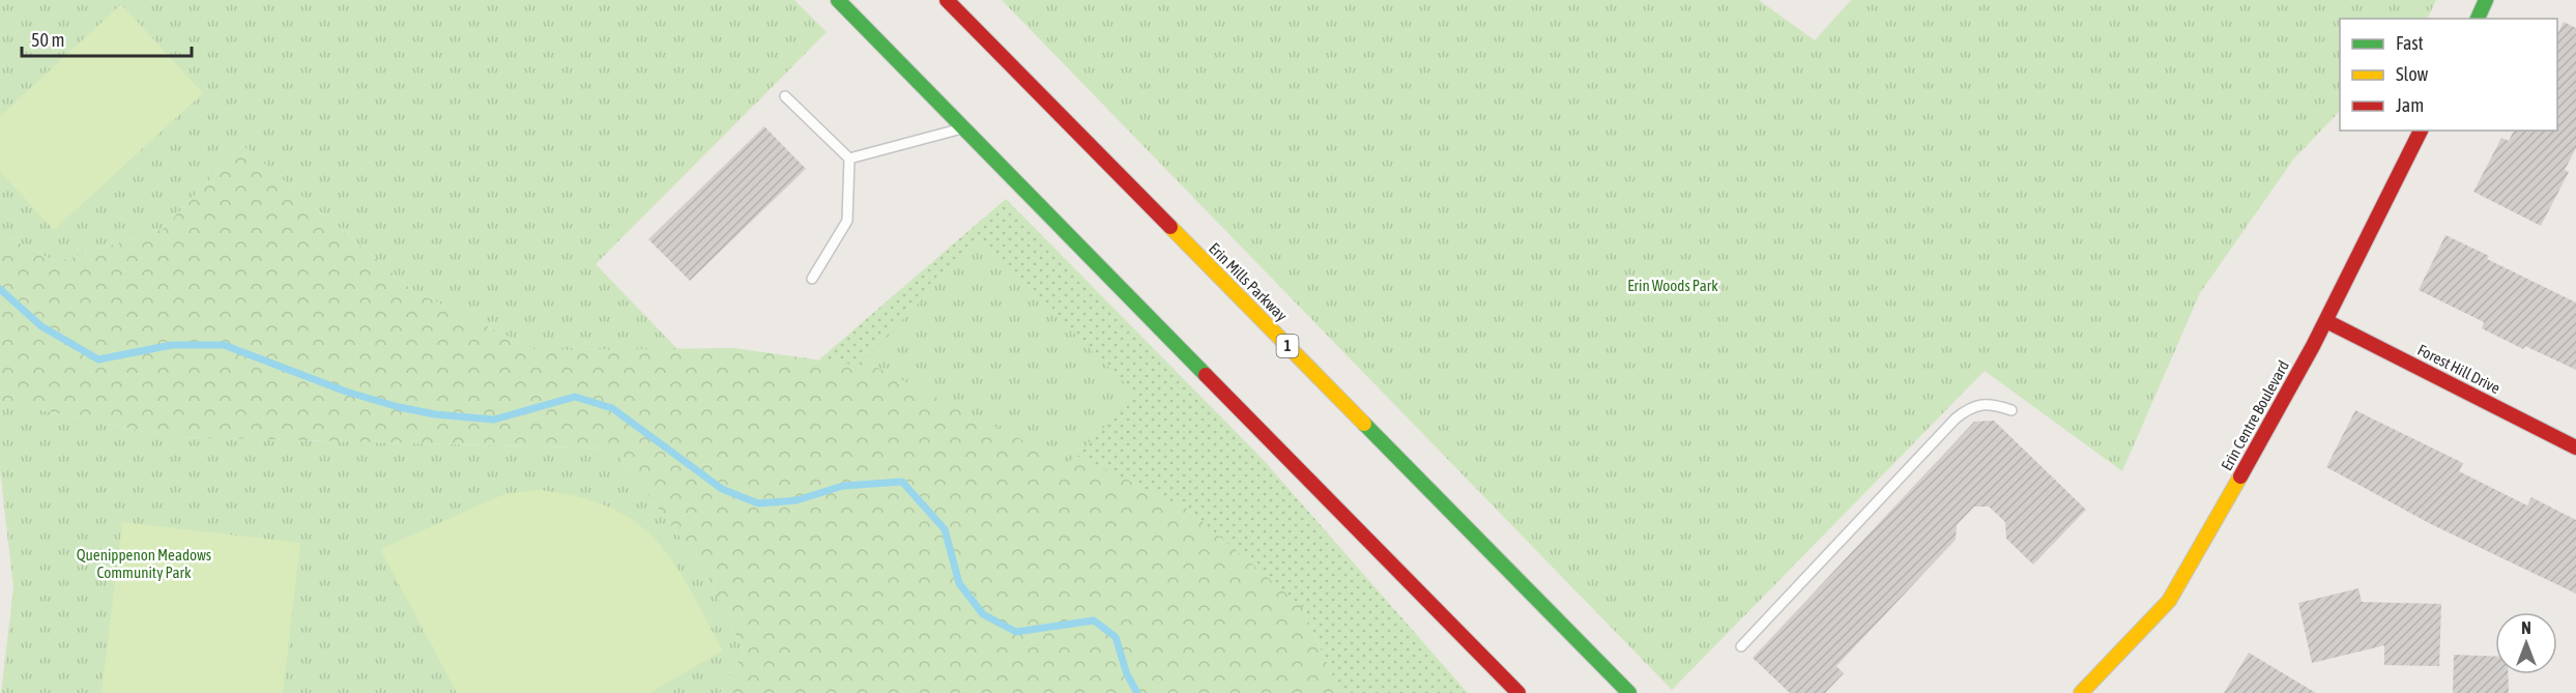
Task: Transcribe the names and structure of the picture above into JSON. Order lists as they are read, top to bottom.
{
  "streets": {
    "main road": [
      "Erin Mills Parkway",
      "1",
      "Forest Hill Drive",
      "Erin Centre Boulevard"
    ]
  },
  "crossings": [
    ["Forest Hill Drive", "Erin Centre Boulevard"]
  ],
  "parks": ["Erin Woods Park", "Quenippenon Meadows Community Park"],
  "legend": ["Fast", "Slow", "Jam"],
  "scale_bar": "50 m",
  "north": "top"
}
